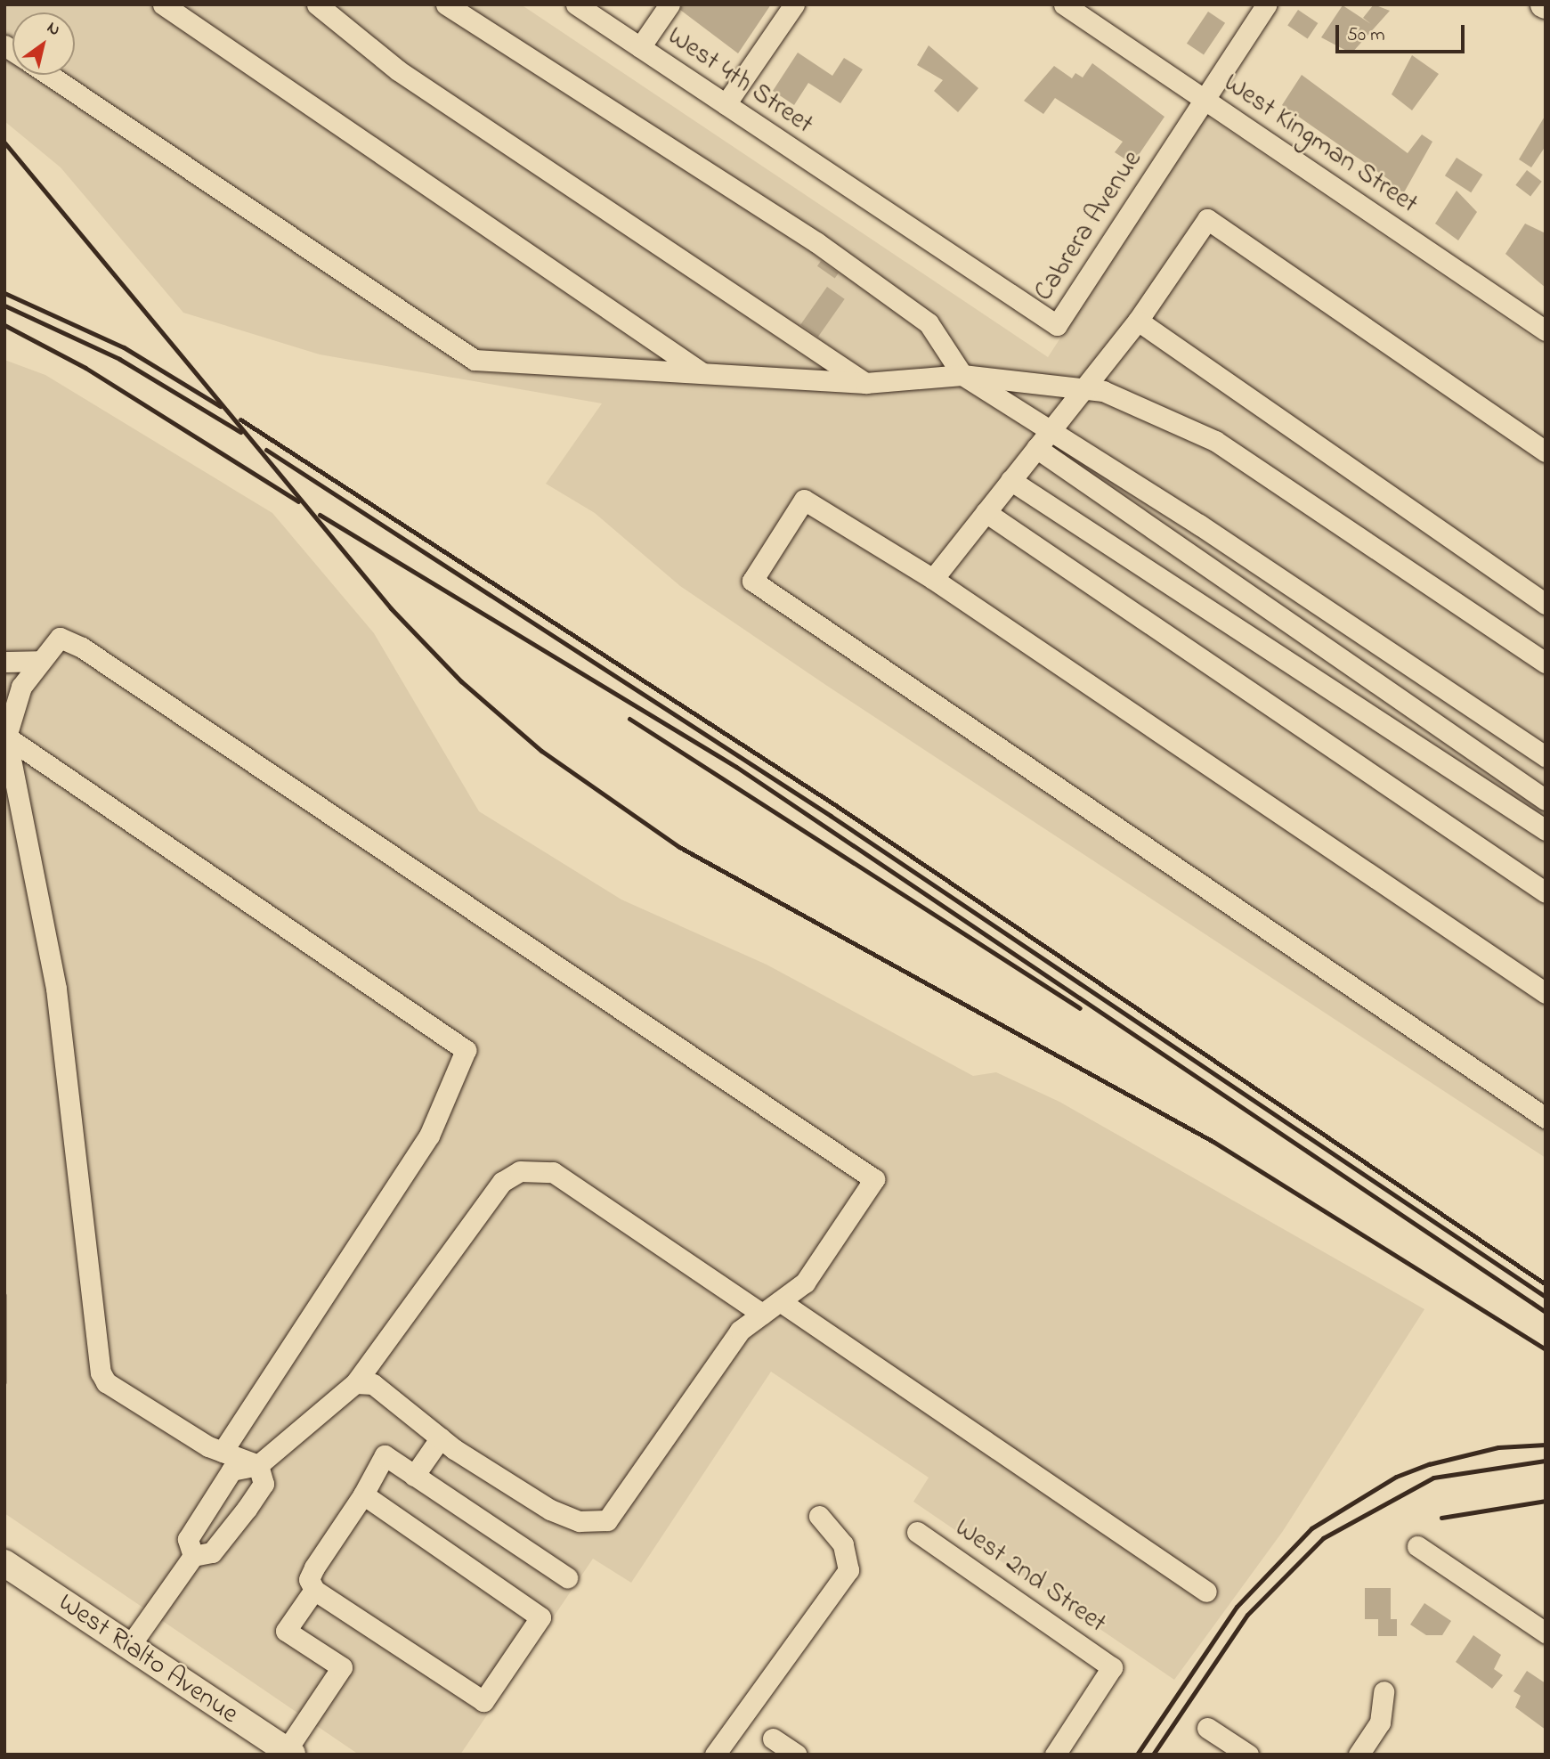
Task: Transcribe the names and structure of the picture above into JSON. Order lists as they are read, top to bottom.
{
  "streets": {
    "main road": ["West Rialto Avenue"],
    "street": [
      "West 4th Street",
      "West Kingman Street",
      "Cabrera Avenue",
      "West 2nd Street"
    ]
  },
  "crossings": [
    ["West 4th Street", "Cabrera Avenue"],
    ["West Kingman Street", "Cabrera Avenue"]
  ],
  "scale_bar": "50 m",
  "north": "top right"
}
